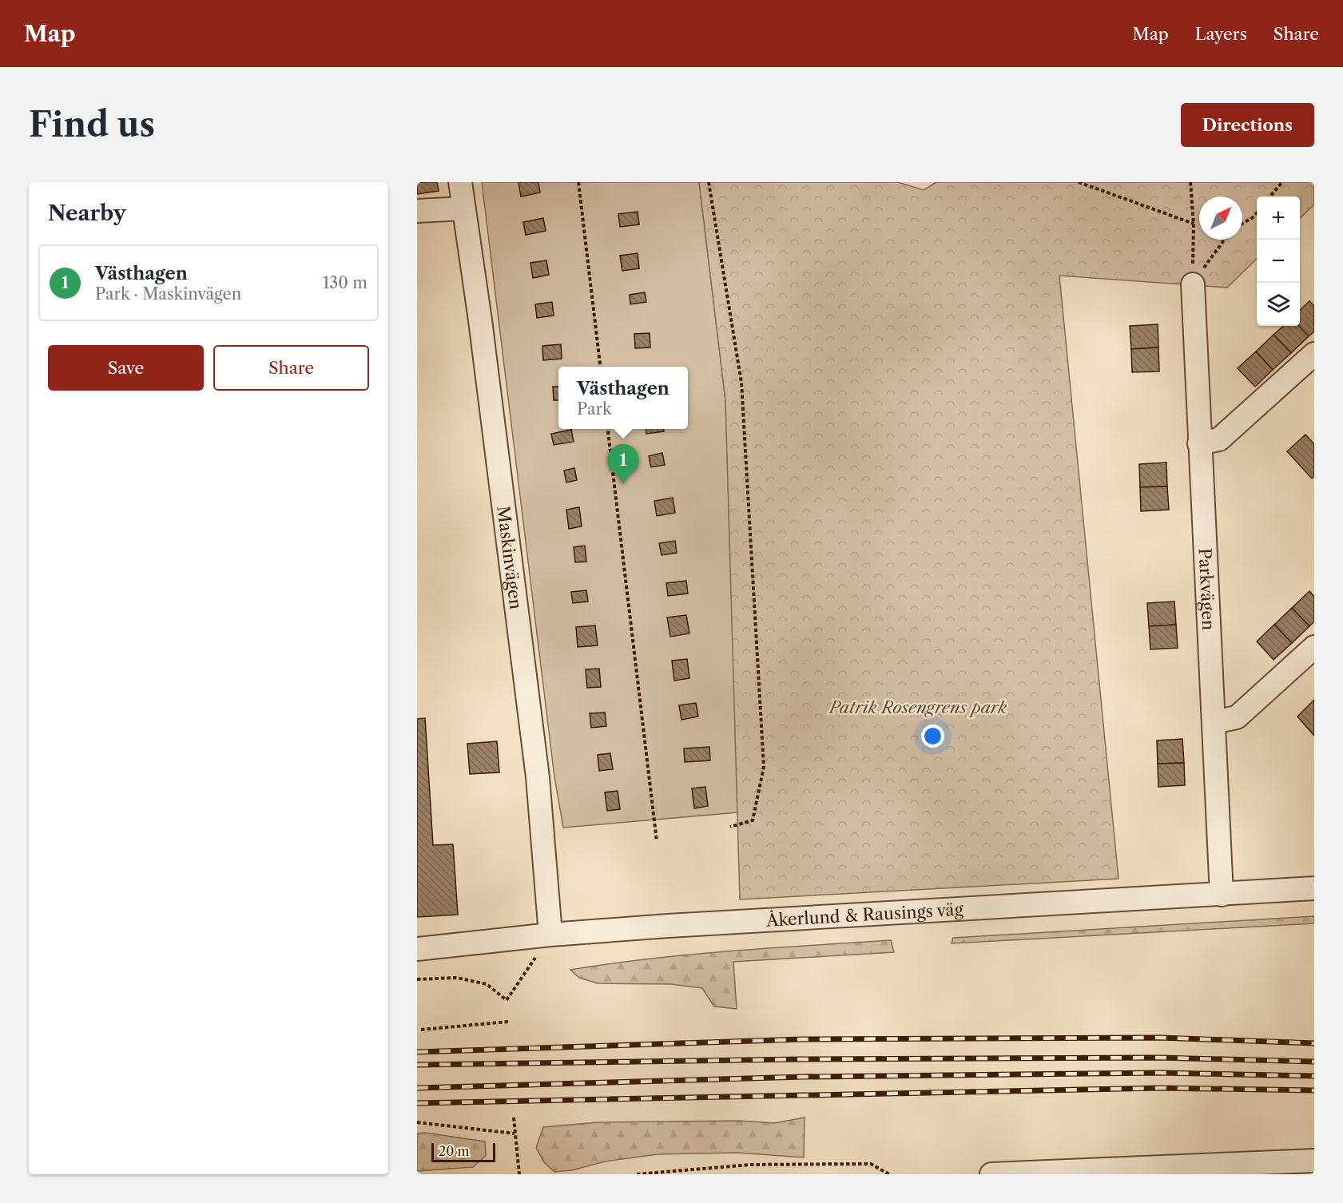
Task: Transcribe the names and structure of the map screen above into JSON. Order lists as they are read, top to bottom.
{
  "streets": {
    "street": ["Maskinvägen", "Parkvägen", "Åkerlund & Rausings väg"]
  },
  "crossings": [
    ["Maskinvägen", "Åkerlund & Rausings väg"],
    ["Parkvägen", "Åkerlund & Rausings väg"]
  ],
  "parks": ["Patrik Rosengrens park"],
  "scale_bar": "20 m",
  "north": "top right",
  "page": {
    "header": "Map",
    "nav": ["Map", "Layers", "Share"],
    "buttons": [
      "Directions",
      ["Save", "Share"]
    ],
    "title": "Find us",
    "heading": "Nearby",
    "map_buttons": ["+", "−"],
    "list": [
      {
        "mark": "1",
        "name": "Västhagen",
        "note": "Park · Maskinvägen",
        "value": "130 m"
      }
    ],
    "popup": ["Västhagen", "Park"],
    "pins": "1",
    "scale": "20 m"
  }
}
